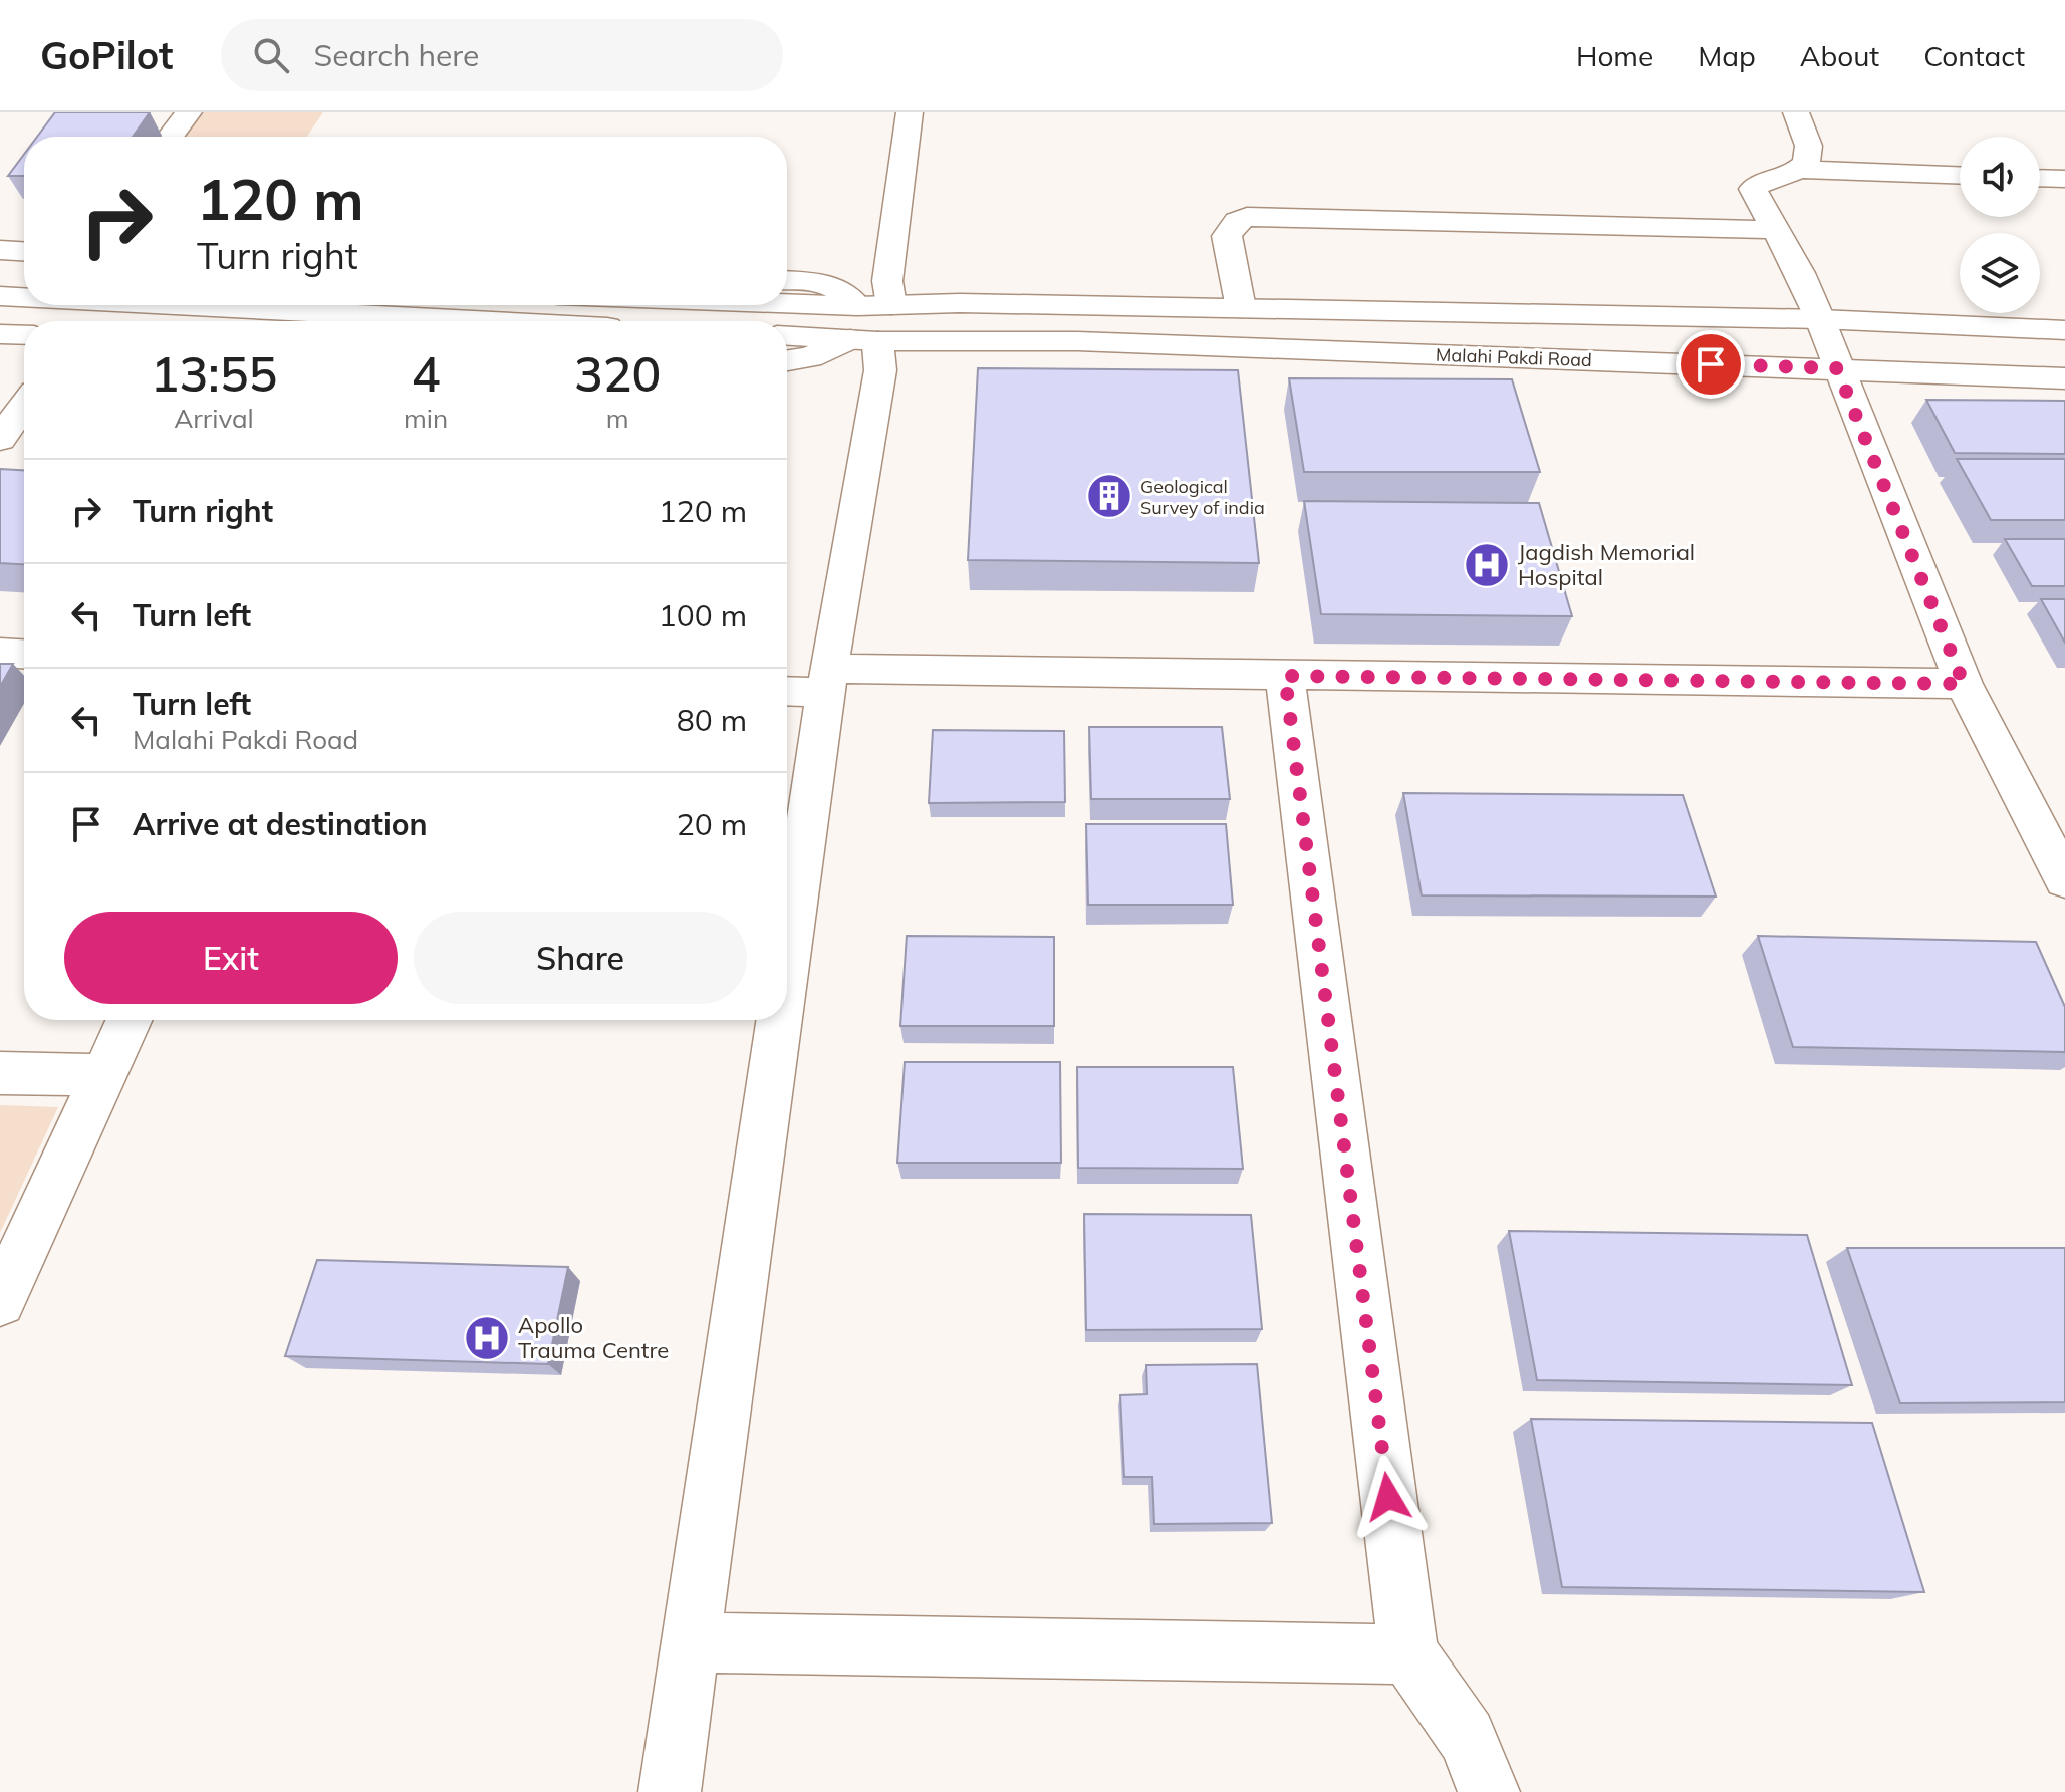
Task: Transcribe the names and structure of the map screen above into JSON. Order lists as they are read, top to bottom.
{
  "streets": {
    "street": ["Malahi Pakdi Road"]
  },
  "places": {
    "building": ["Geological Survey of india"],
    "hospital": ["Jagdish Memorial Hospital", "Apollo Trauma Centre"]
  },
  "page": {
    "header": "GoPilot",
    "search": "Search here",
    "nav": [
      "Home",
      "Map",
      "About",
      "Contact"
    ],
    "turn": ["120 m", "Turn right"],
    "eta": [
      "13:55",
      "Arrival",
      "4",
      "min",
      "320",
      "m"
    ],
    "list": [
      {
        "name": "Turn right",
        "value": "120 m"
      },
      {
        "name": "Turn left",
        "value": "100 m"
      },
      {
        "name": "Turn left",
        "note": "Malahi Pakdi Road",
        "value": "80 m"
      },
      {
        "name": "Arrive at destination",
        "value": "20 m"
      }
    ],
    "buttons": ["Exit", "Share"]
  }
}
